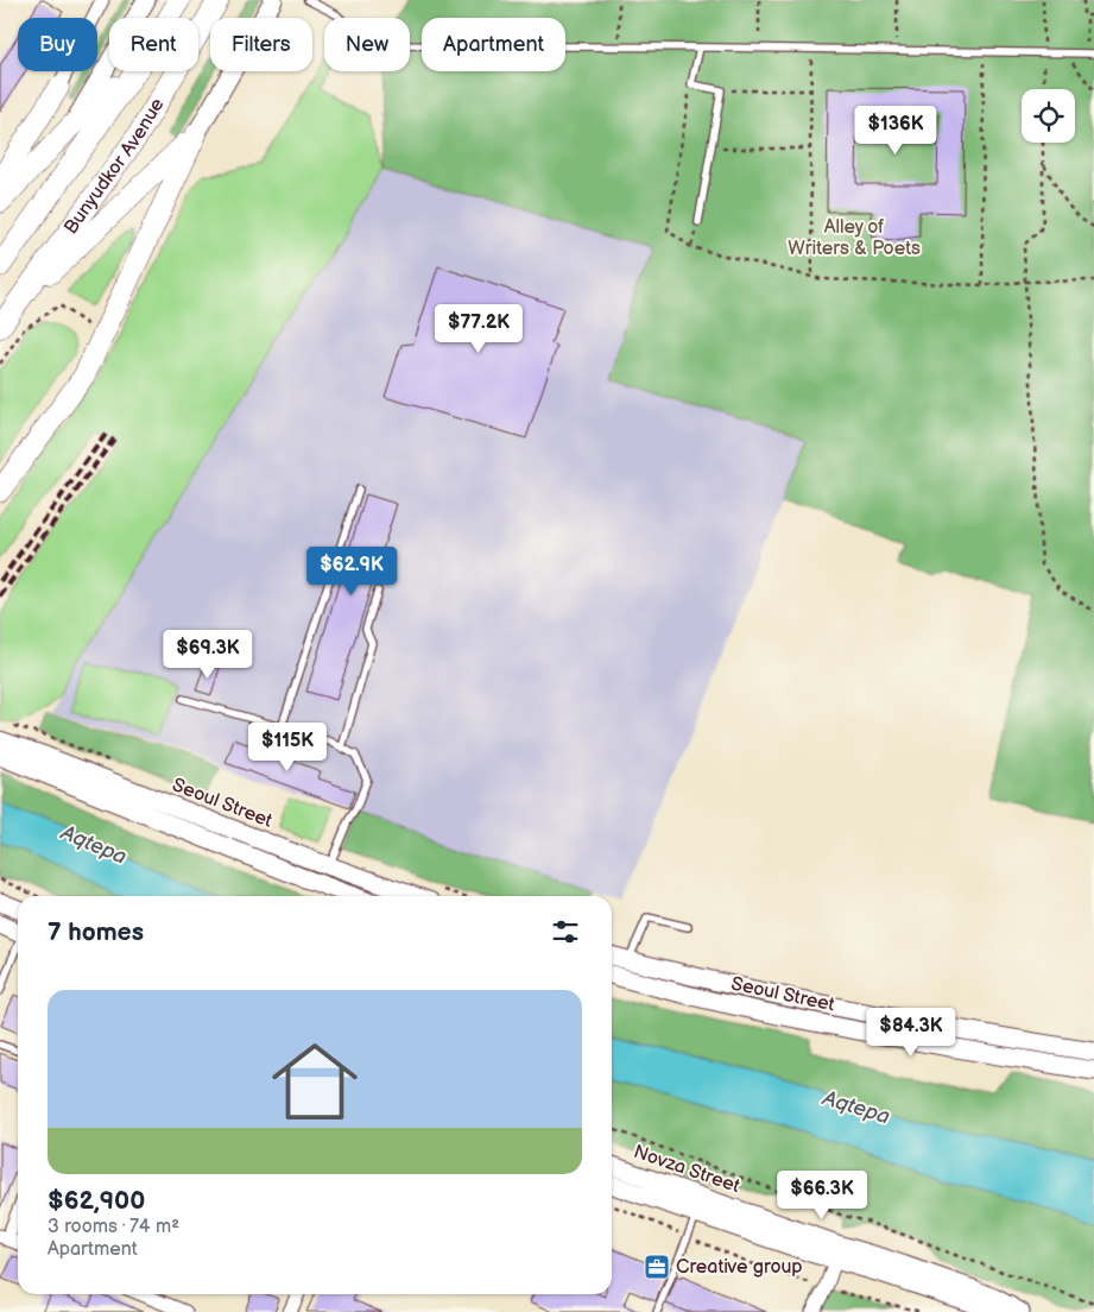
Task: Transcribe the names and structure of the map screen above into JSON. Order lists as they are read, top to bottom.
{
  "streets": {
    "main road": ["Bunyudkor Avenue", "Seoul Street", "Novza Street"]
  },
  "water": ["Aqtepa"],
  "parks": ["Alley of Writers & Poets"],
  "places": {
    "office": ["Creative group"]
  },
  "page": {
    "chip": [
      "Buy",
      "Rent",
      "Filters",
      "New",
      "Apartment"
    ],
    "price": [
      "$136K",
      "$77.2K",
      "$62.9K",
      "$69.3K",
      "$115K",
      "$84.3K",
      "$66.3K"
    ],
    "heading": "7 homes",
    "list": [
      {
        "name": "$62,900",
        "note": "3 rooms · 74 m² · Apartment"
      }
    ]
  }
}
